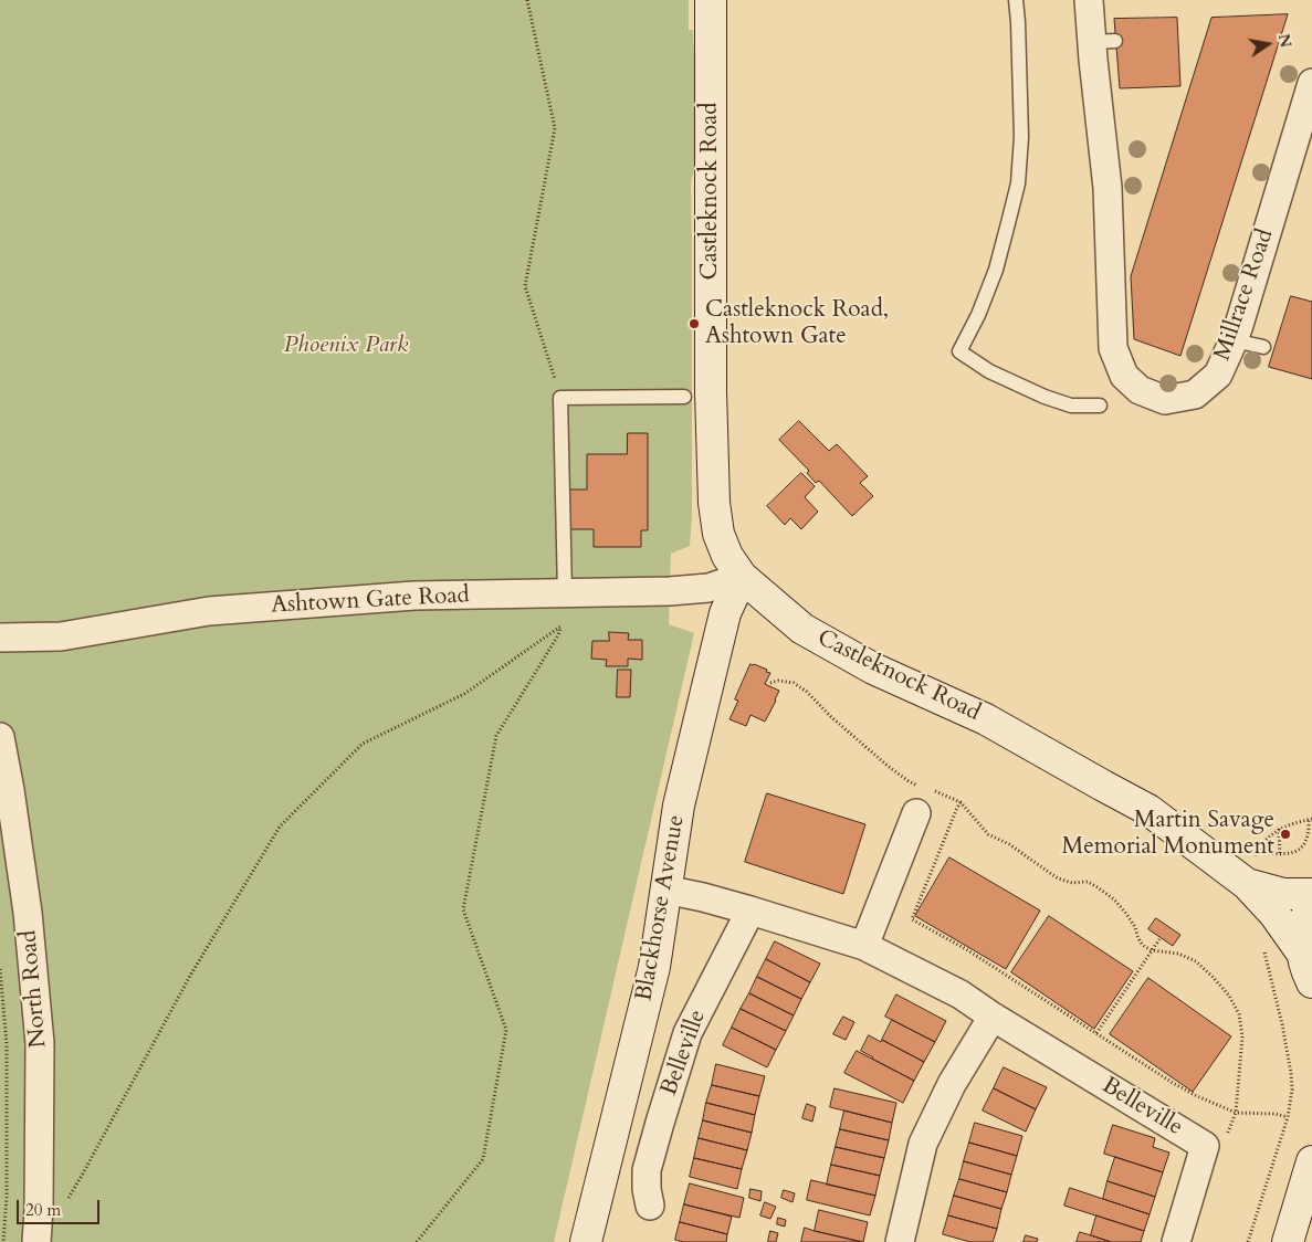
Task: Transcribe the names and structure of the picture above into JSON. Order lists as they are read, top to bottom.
{
  "streets": {
    "main road": ["Castleknock Road", "Blackhorse Avenue"],
    "street": [
      "Millrace Road",
      "Ashtown Gate Road",
      "North Road",
      "Belleville"
    ]
  },
  "crossings": [
    ["Castleknock Road", "Ashtown Gate Road"],
    ["Castleknock Road", "Blackhorse Avenue"],
    ["Ashtown Gate Road", "Blackhorse Avenue"],
    ["Blackhorse Avenue", "Belleville"]
  ],
  "parks": ["Phoenix Park"],
  "places": ["Castleknock Road, Ashtown Gate", "Martin Savage Memorial Monument"],
  "scale_bar": "20 m",
  "north": "right"
}
